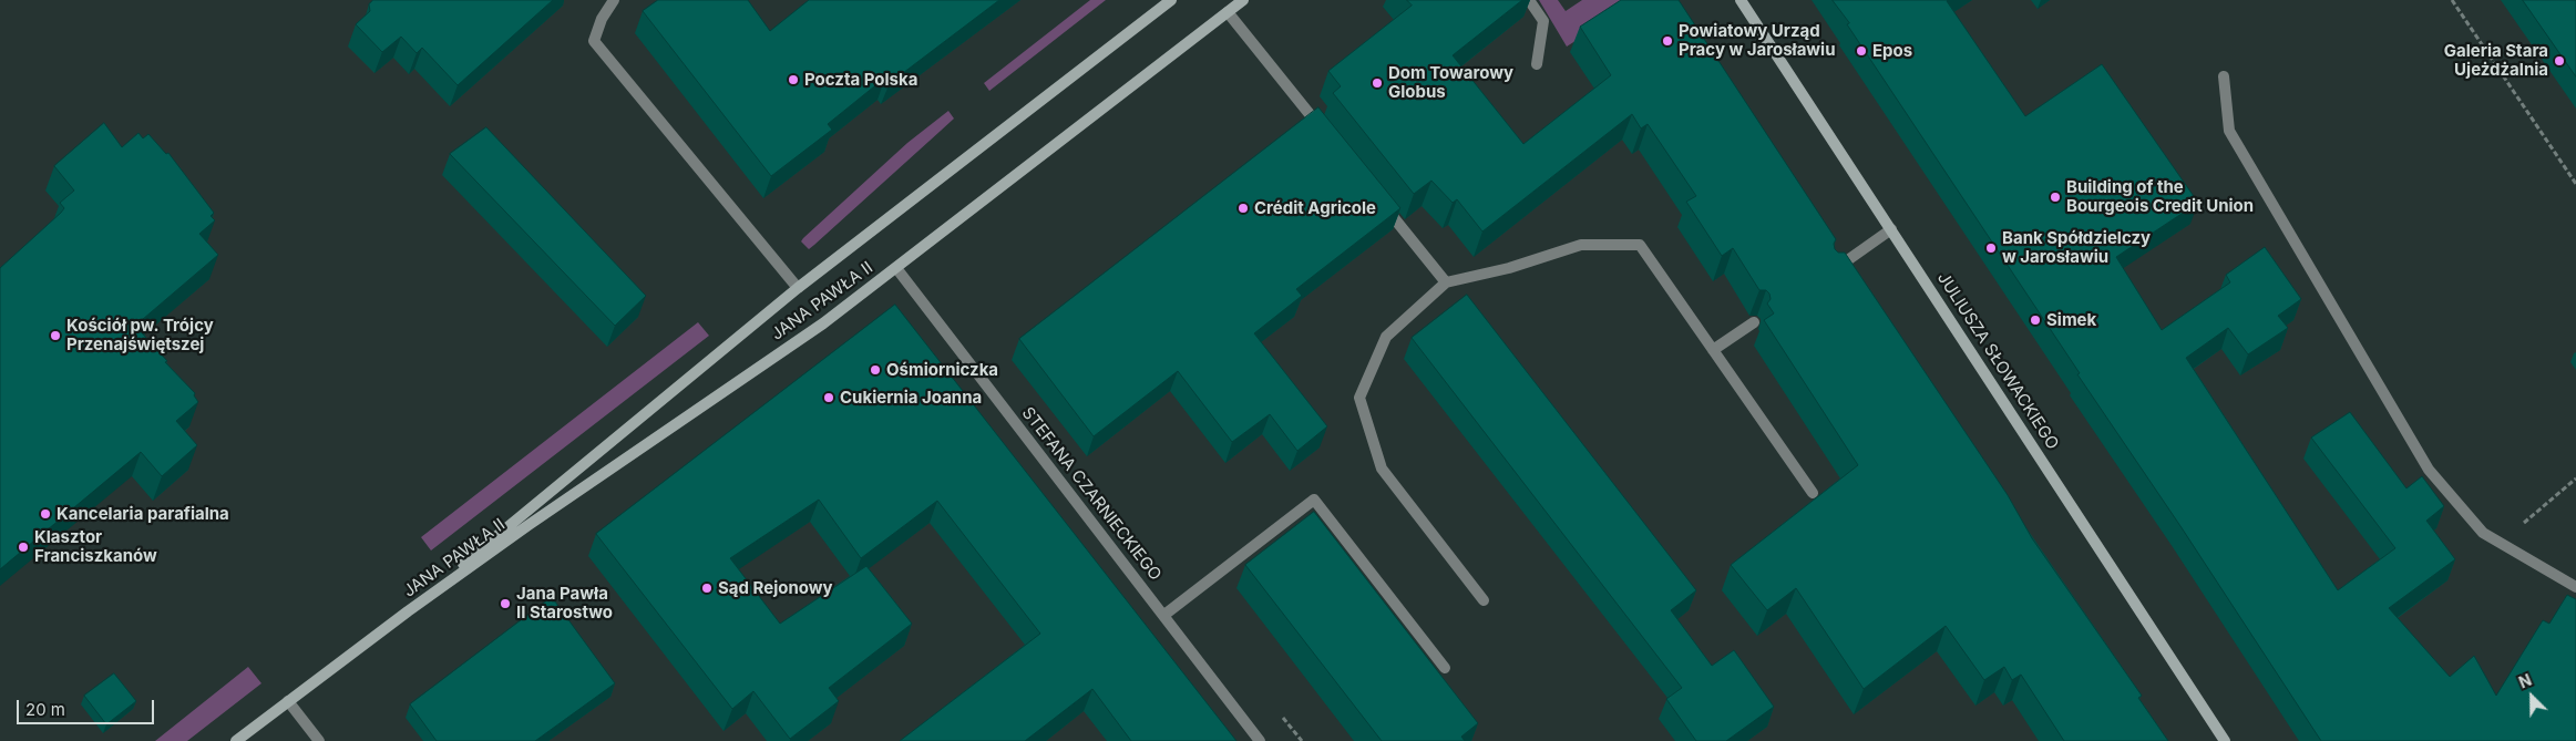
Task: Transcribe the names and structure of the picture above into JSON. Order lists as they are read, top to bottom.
{
  "streets": {
    "main road": ["JANA PAWŁA II", "JULIUSZA SŁOWACKIEGO"],
    "street": ["STEFANA CZARNIECKIEGO"]
  },
  "crossings": [
    ["JANA PAWŁA II", "STEFANA CZARNIECKIEGO"]
  ],
  "places": [
    "Powiatowy Urząd Pracy w Jarosławiu",
    "Epos",
    "Galeria Stara Ujeżdżalnia",
    "Poczta Polska",
    "Dom Towarowy Globus",
    "Building of the Bourgeois Credit Union",
    "Crédit Agricole",
    "Bank Spółdzielczy w Jarosławiu",
    "Simek",
    "Kościół pw. Trójcy Przenajświętszej",
    "Ośmiorniczka",
    "Cukiernia Joanna",
    "Kancelaria parafialna",
    "Klasztor Franciszkanów",
    "Sąd Rejonowy",
    "Jana Pawła II Starostwo"
  ],
  "scale_bar": "20 m",
  "north": "top left"
}
